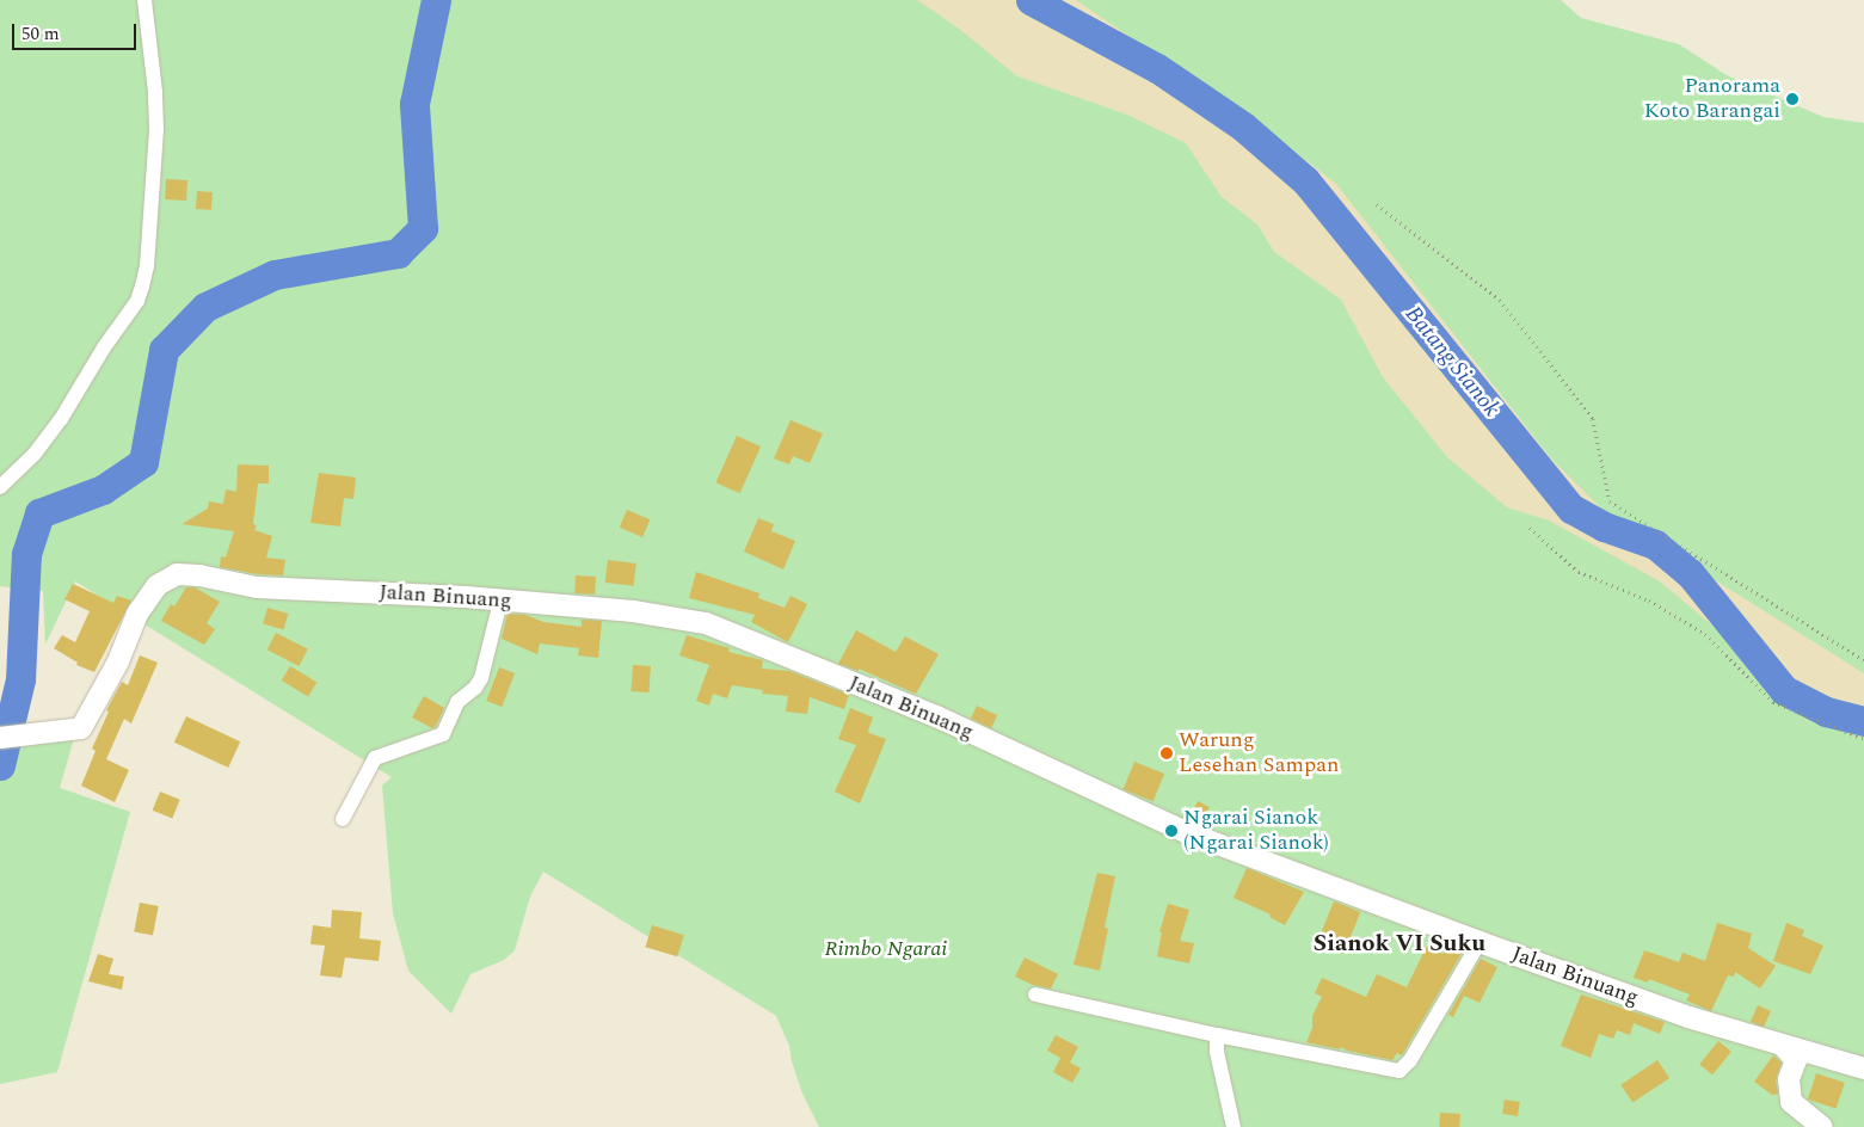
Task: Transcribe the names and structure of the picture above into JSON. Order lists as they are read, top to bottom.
{
  "streets": {
    "main road": ["Jalan Binuang"]
  },
  "districts": ["Sianok VI Suku"],
  "water": ["Batang Sianok"],
  "parks": ["Rimbo Ngarai"],
  "places": ["Panorama Koto Barangai", "Warung Lesehan Sampan", "Ngarai Sianok (Ngarai Sianok)"],
  "scale_bar": "50 m"
}
